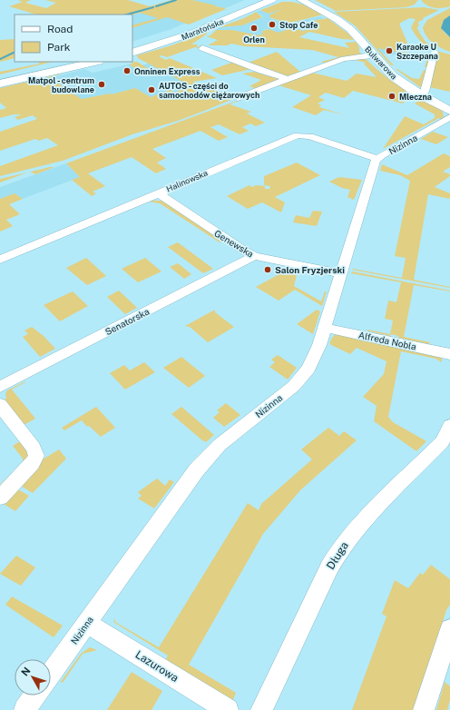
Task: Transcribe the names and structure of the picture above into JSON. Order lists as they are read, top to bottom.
{
  "streets": {
    "main road": ["Maratońska", "Bulwarowa"],
    "street": [
      "Nizinna",
      "Halinowska",
      "Genewska",
      "Senatorska",
      "Alfreda Nobla",
      "Długa",
      "Lazurowa"
    ]
  },
  "crossings": [
    ["Nizinna", "Halinowska"],
    ["Nizinna", "Genewska"],
    ["Nizinna", "Alfreda Nobla"],
    ["Nizinna", "Lazurowa"],
    ["Halinowska", "Genewska"],
    ["Genewska", "Senatorska"]
  ],
  "places": [
    "Stop Cafe",
    "Orlen",
    "Karaoke U Szczepana",
    "Onninen Express",
    "Matpol - centrum budowlane",
    "AUTOS - części do samochodów ciężarowych",
    "Mleczna",
    "Salon Fryzjerski"
  ],
  "legend": ["Road", "Park"],
  "north": "top left"
}
